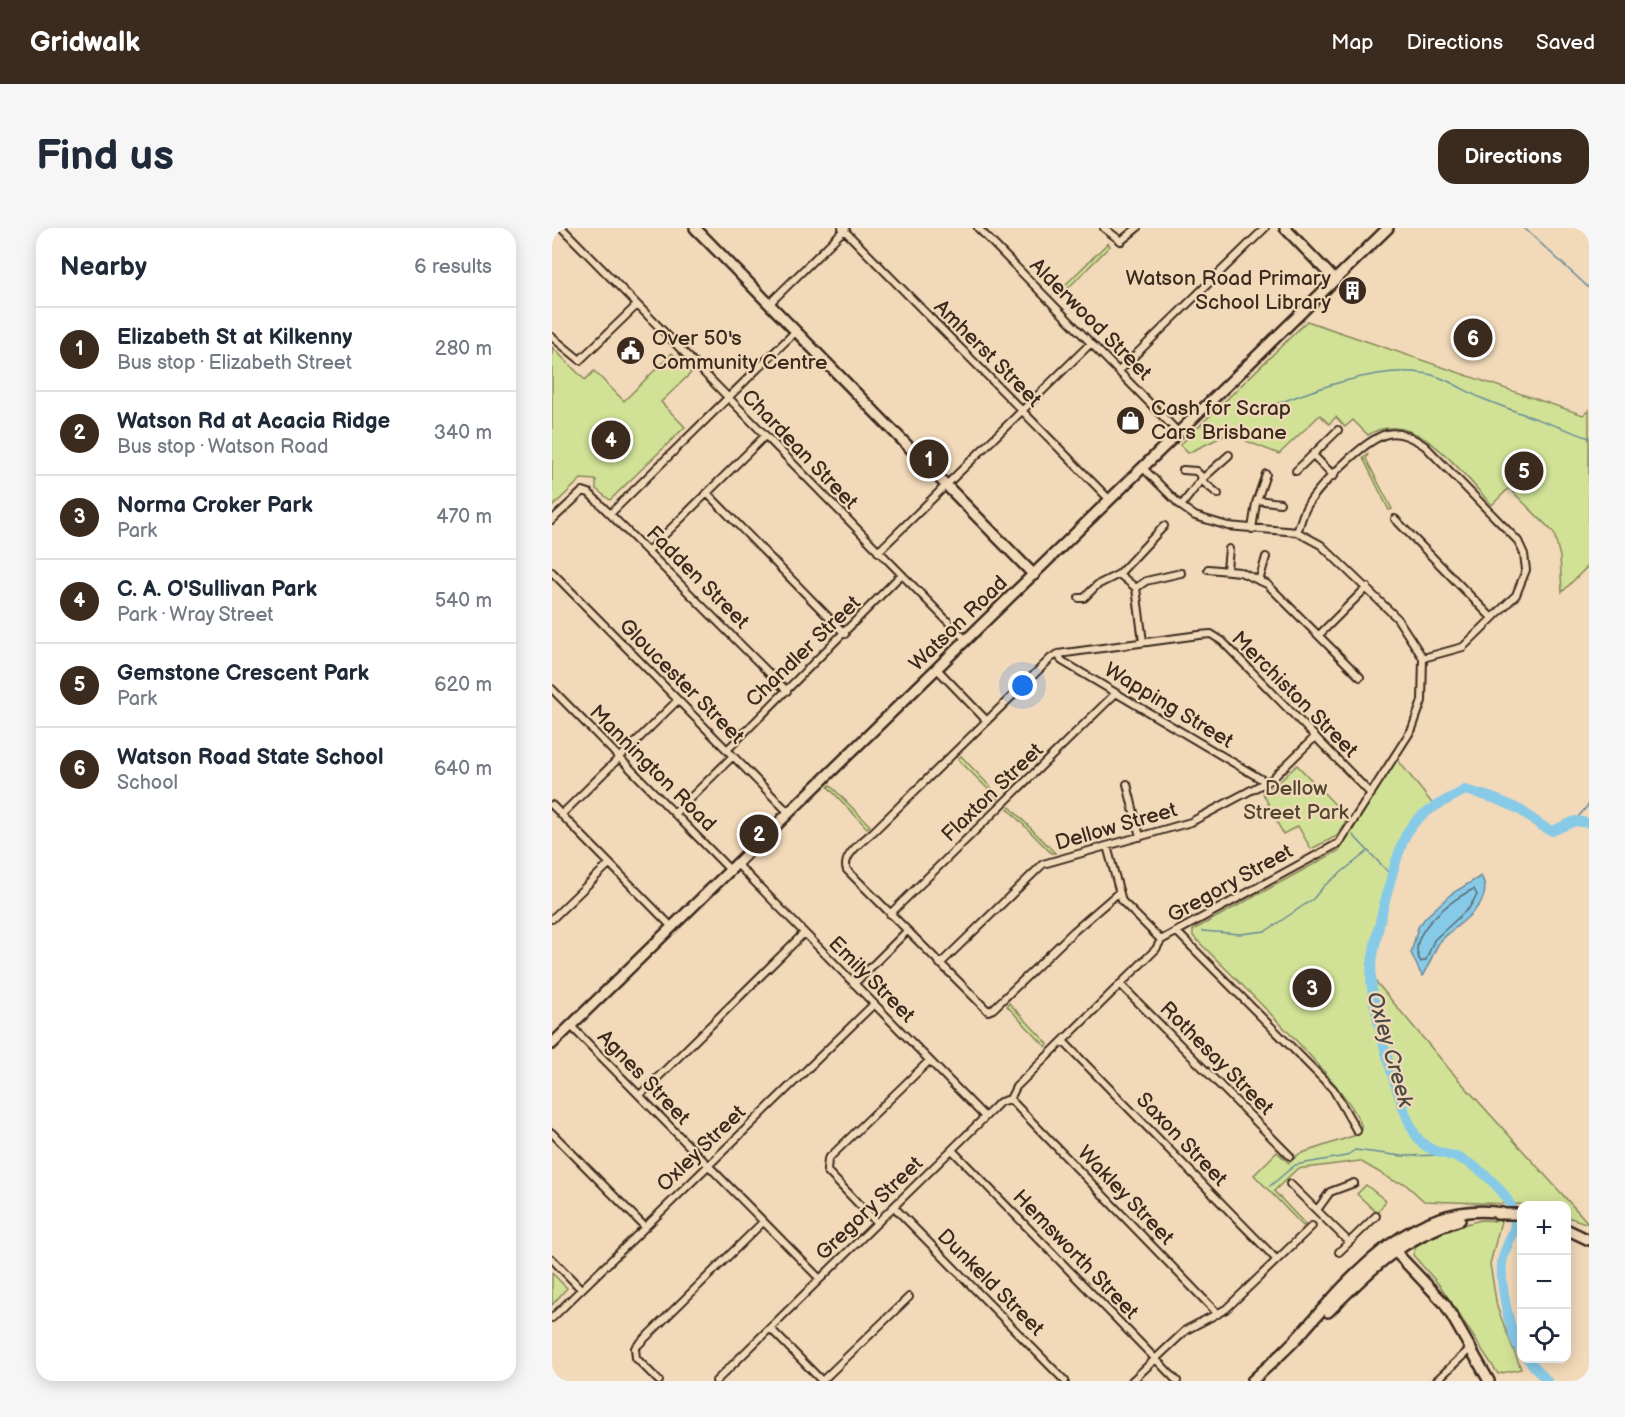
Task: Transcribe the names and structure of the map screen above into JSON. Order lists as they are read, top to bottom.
{
  "streets": {
    "street": [
      "Alderwood Street",
      "Amherst Street",
      "Chardean Street",
      "Fadden Street",
      "Watson Road",
      "Chandler Street",
      "Gloucester Street",
      "Merchiston Street",
      "Wapping Street",
      "Mannington Road",
      "Flaxton Street",
      "Dellow Street",
      "Gregory Street",
      "Emily Street",
      "Rothesay Street",
      "Agnes Street",
      "Saxon Street",
      "Oxley Street",
      "Wakley Street",
      "Hemsworth Street",
      "Dunkeld Street"
    ]
  },
  "crossings": [
    ["Alderwood Street", "Watson Road"],
    ["Amherst Street", "Watson Road"],
    ["Chardean Street", "Watson Road"],
    ["Chardean Street", "Chandler Street"],
    ["Fadden Street", "Chandler Street"],
    ["Watson Road", "Gloucester Street"],
    ["Watson Road", "Mannington Road"],
    ["Watson Road", "Emily Street"],
    ["Watson Road", "Agnes Street"],
    ["Chandler Street", "Gloucester Street"],
    ["Merchiston Street", "Wapping Street"],
    ["Merchiston Street", "Dellow Street"],
    ["Merchiston Street", "Gregory Street"],
    ["Wapping Street", "Flaxton Street"],
    ["Wapping Street", "Dellow Street"],
    ["Mannington Road", "Emily Street"],
    ["Gregory Street", "Emily Street"],
    ["Gregory Street", "Rothesay Street"],
    ["Gregory Street", "Agnes Street"],
    ["Gregory Street", "Saxon Street"],
    ["Gregory Street", "Wakley Street"],
    ["Gregory Street", "Hemsworth Street"],
    ["Gregory Street", "Dunkeld Street"],
    ["Emily Street", "Oxley Street"],
    ["Agnes Street", "Oxley Street"]
  ],
  "water": ["Oxley Creek"],
  "parks": ["Dellow Street Park"],
  "places": {
    "building": ["Watson Road Primary School Library"],
    "public building": ["Over 50's Community Centre"],
    "shop": ["Cash for Scrap Cars Brisbane"]
  },
  "page": {
    "header": "Gridwalk",
    "nav": ["Map", "Directions", "Saved"],
    "buttons": "Directions",
    "title": "Find us",
    "heading": ["Nearby", "6 results"],
    "list": [
      {
        "mark": "1",
        "name": "Elizabeth St at Kilkenny",
        "note": "Bus stop · Elizabeth Street",
        "value": "280 m"
      },
      {
        "mark": "2",
        "name": "Watson Rd at Acacia Ridge",
        "note": "Bus stop · Watson Road",
        "value": "340 m"
      },
      {
        "mark": "3",
        "name": "Norma Croker Park",
        "note": "Park",
        "value": "470 m"
      },
      {
        "mark": "4",
        "name": "C. A. O'Sullivan Park",
        "note": "Park · Wray Street",
        "value": "540 m"
      },
      {
        "mark": "5",
        "name": "Gemstone Crescent Park",
        "note": "Park",
        "value": "620 m"
      },
      {
        "mark": "6",
        "name": "Watson Road State School",
        "note": "School",
        "value": "640 m"
      }
    ],
    "pins": [
      "6",
      "4",
      "1",
      "5",
      "2",
      "3"
    ],
    "map_buttons": ["+", "−"]
  }
}
